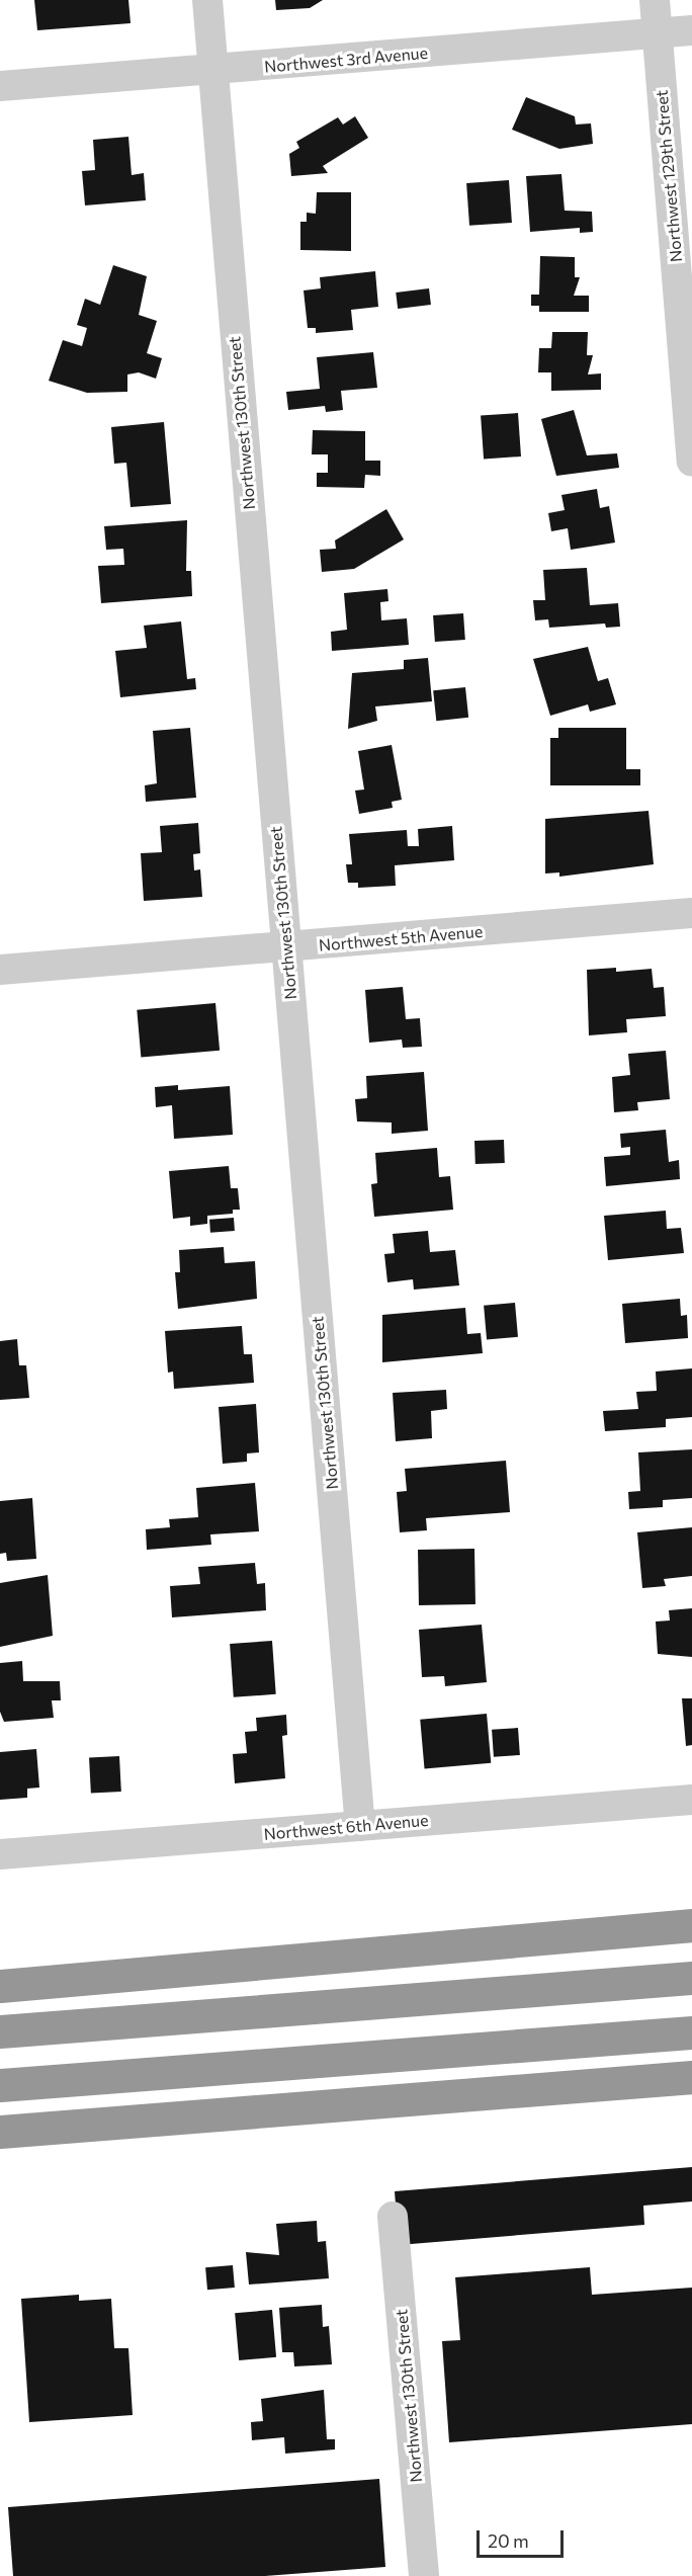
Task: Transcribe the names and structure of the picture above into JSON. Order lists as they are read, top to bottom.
{
  "streets": {
    "street": [
      "Northwest 3rd Avenue",
      "Northwest 129th Street",
      "Northwest 130th Street",
      "Northwest 5th Avenue",
      "Northwest 6th Avenue"
    ]
  },
  "crossings": [
    ["Northwest 3rd Avenue", "Northwest 129th Street"],
    ["Northwest 3rd Avenue", "Northwest 130th Street"],
    ["Northwest 130th Street", "Northwest 5th Avenue"],
    ["Northwest 130th Street", "Northwest 6th Avenue"]
  ],
  "scale_bar": "20 m"
}
